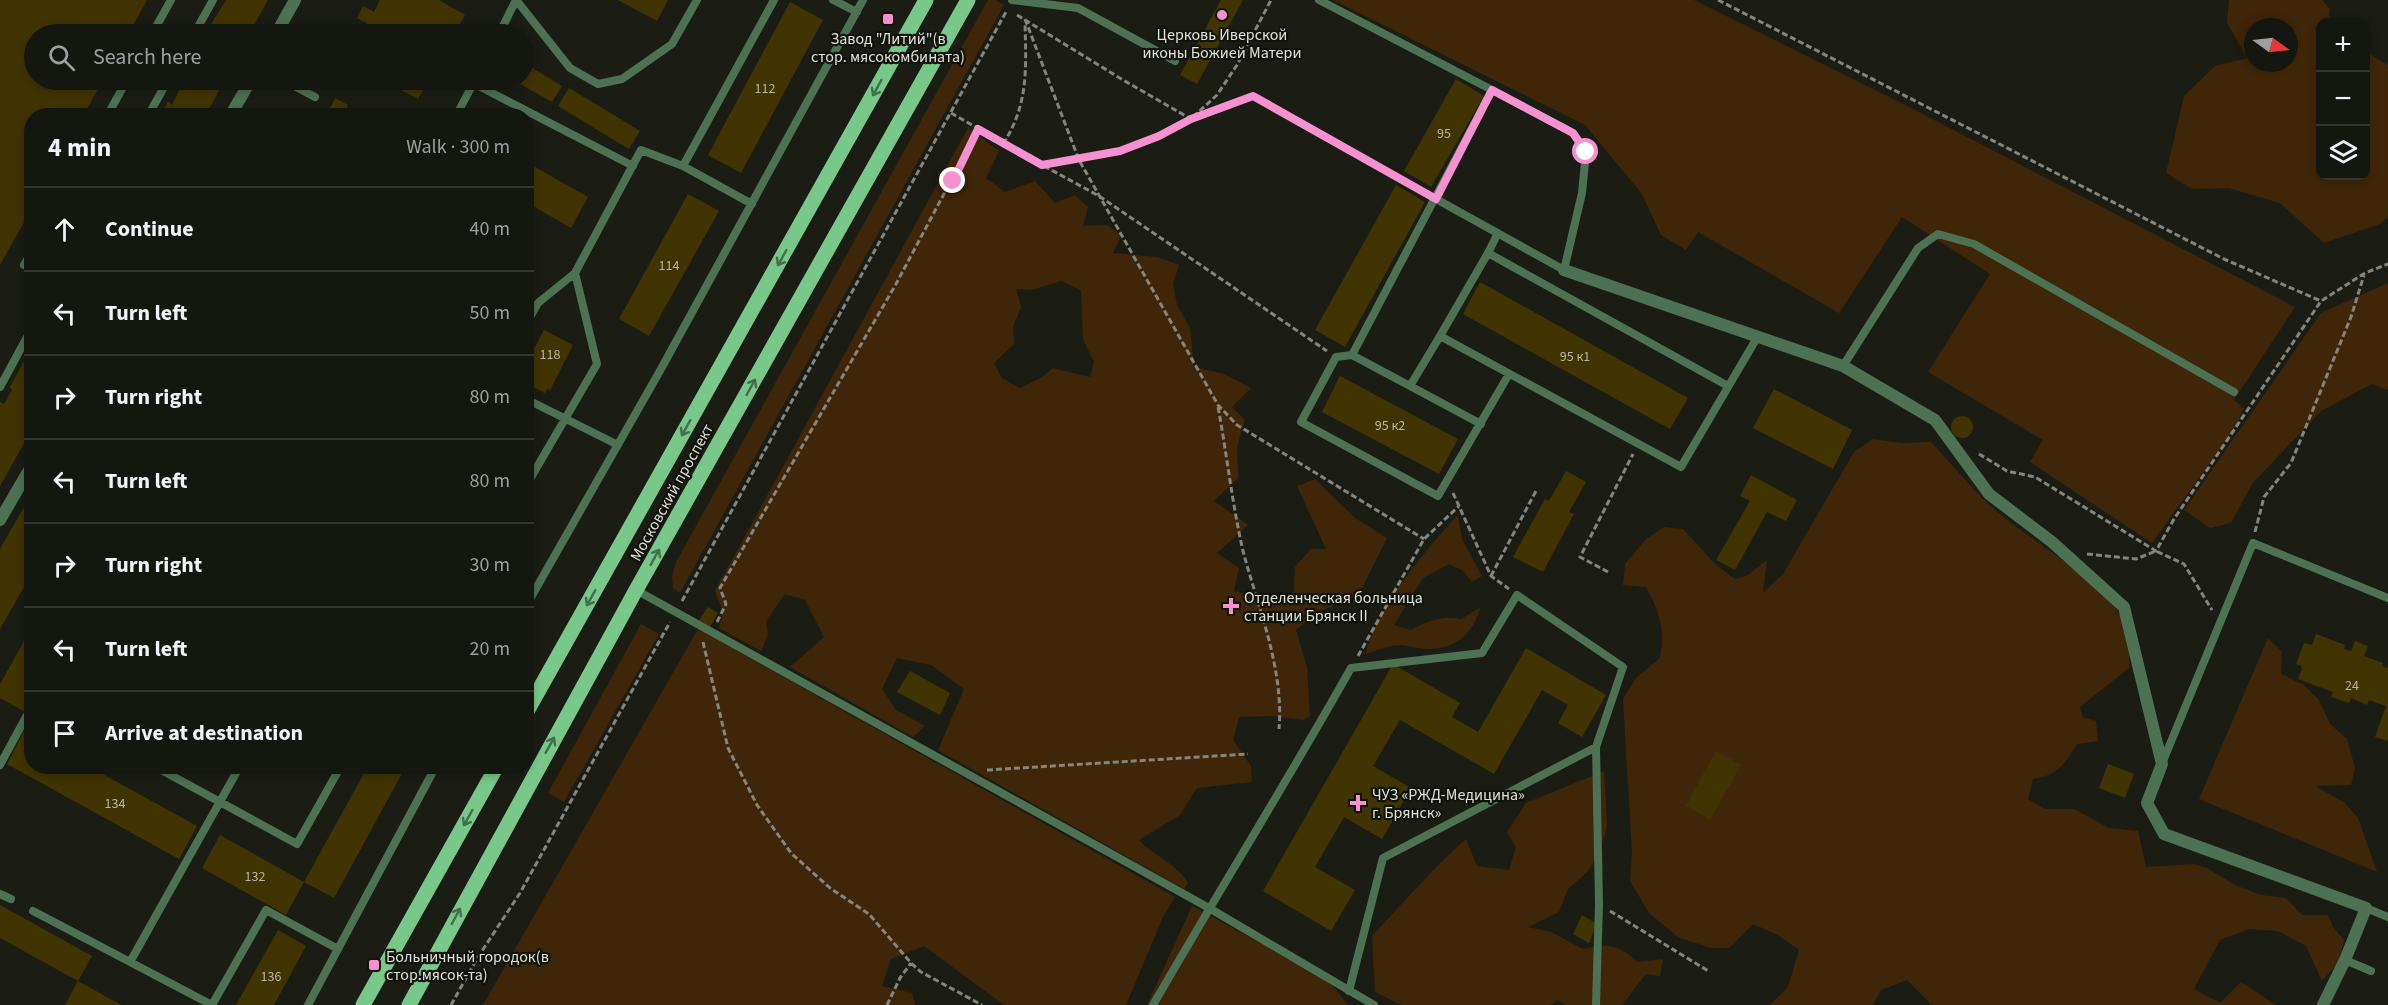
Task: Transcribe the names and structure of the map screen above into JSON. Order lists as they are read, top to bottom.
{
  "streets": {
    "main road": ["Московский проспект"]
  },
  "places": {
    "other": ["Церковь Иверской иконы Божией Матери"],
    "transit": ["Завод \"Литий\"(в стор. мясокомбината)", "Больничный городок(в стор.мясок-та)"],
    "health": ["Отделенческая больница станции Брянск II", "ЧУЗ «РЖД-Медицина» г. Брянск»"]
  },
  "house_numbers": [
    "112",
    "95",
    "114",
    "118",
    "95 к1",
    "95 к2",
    "24",
    "134",
    "132",
    "136"
  ],
  "north": "right",
  "page": {
    "map_buttons": ["+", "−"],
    "search": "Search here",
    "heading": ["4 min", "Walk · 300 m"],
    "list": [
      ["Continue", "40 m"],
      ["Turn left", "50 m"],
      ["Turn right", "80 m"],
      ["Turn left", "80 m"],
      ["Turn right", "30 m"],
      ["Turn left", "20 m"],
      "Arrive at destination"
    ]
  }
}
